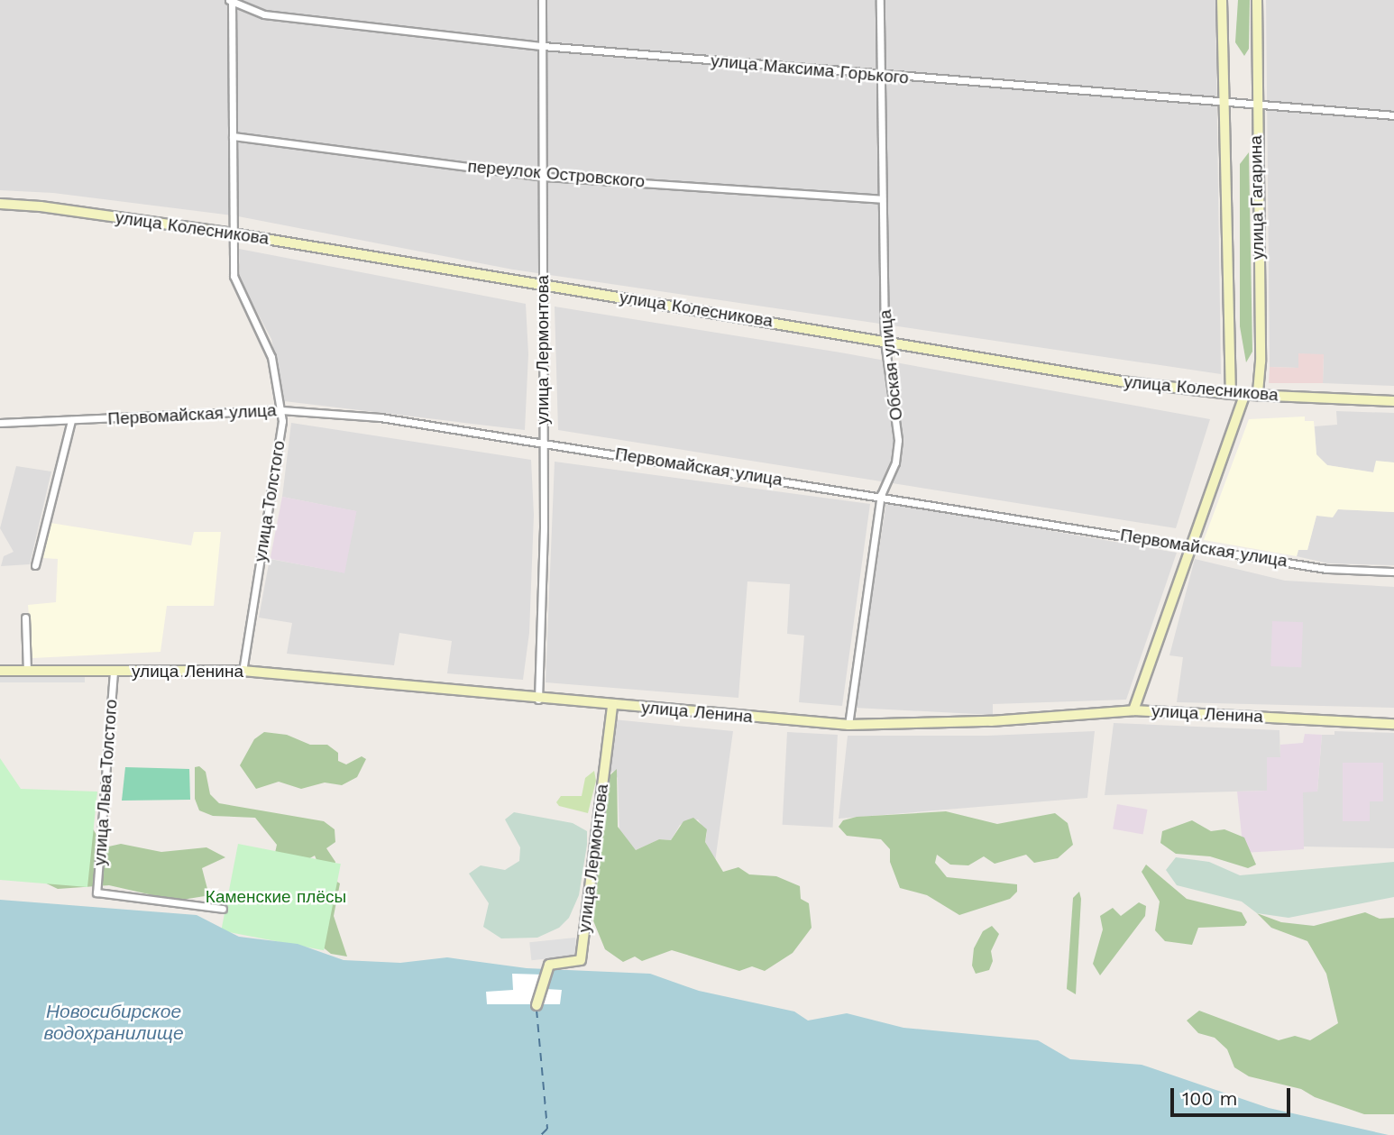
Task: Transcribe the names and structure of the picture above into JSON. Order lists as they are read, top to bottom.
{
  "streets": {
    "street": [
      "улица Максима Горького",
      "переулок Островского",
      "улица Гагарина",
      "улица Колесникова",
      "улица Лермонтова",
      "Обская улица",
      "Первомайская улица",
      "улица Толстого",
      "улица Ленина",
      "улица Льва Толстого"
    ]
  },
  "crossings": [
    ["улица Максима Горького", "улица Гагарина"],
    ["улица Максима Горького", "улица Лермонтова"],
    ["улица Максима Горького", "Обская улица"],
    ["улица Максима Горького", "улица Толстого"],
    ["переулок Островского", "улица Лермонтова"],
    ["переулок Островского", "Обская улица"],
    ["переулок Островского", "улица Толстого"],
    ["улица Гагарина", "улица Колесникова"],
    ["улица Колесникова", "улица Лермонтова"],
    ["улица Колесникова", "Обская улица"],
    ["улица Колесникова", "улица Толстого"],
    ["улица Лермонтова", "Первомайская улица"],
    ["улица Лермонтова", "улица Ленина"],
    ["Обская улица", "Первомайская улица"],
    ["Обская улица", "улица Ленина"],
    ["Первомайская улица", "улица Толстого"],
    ["улица Толстого", "улица Ленина"],
    ["улица Ленина", "улица Льва Толстого"]
  ],
  "water": ["Новосибирское водохранилище"],
  "parks": ["Каменские плёсы"],
  "scale_bar": "100 m"
}
